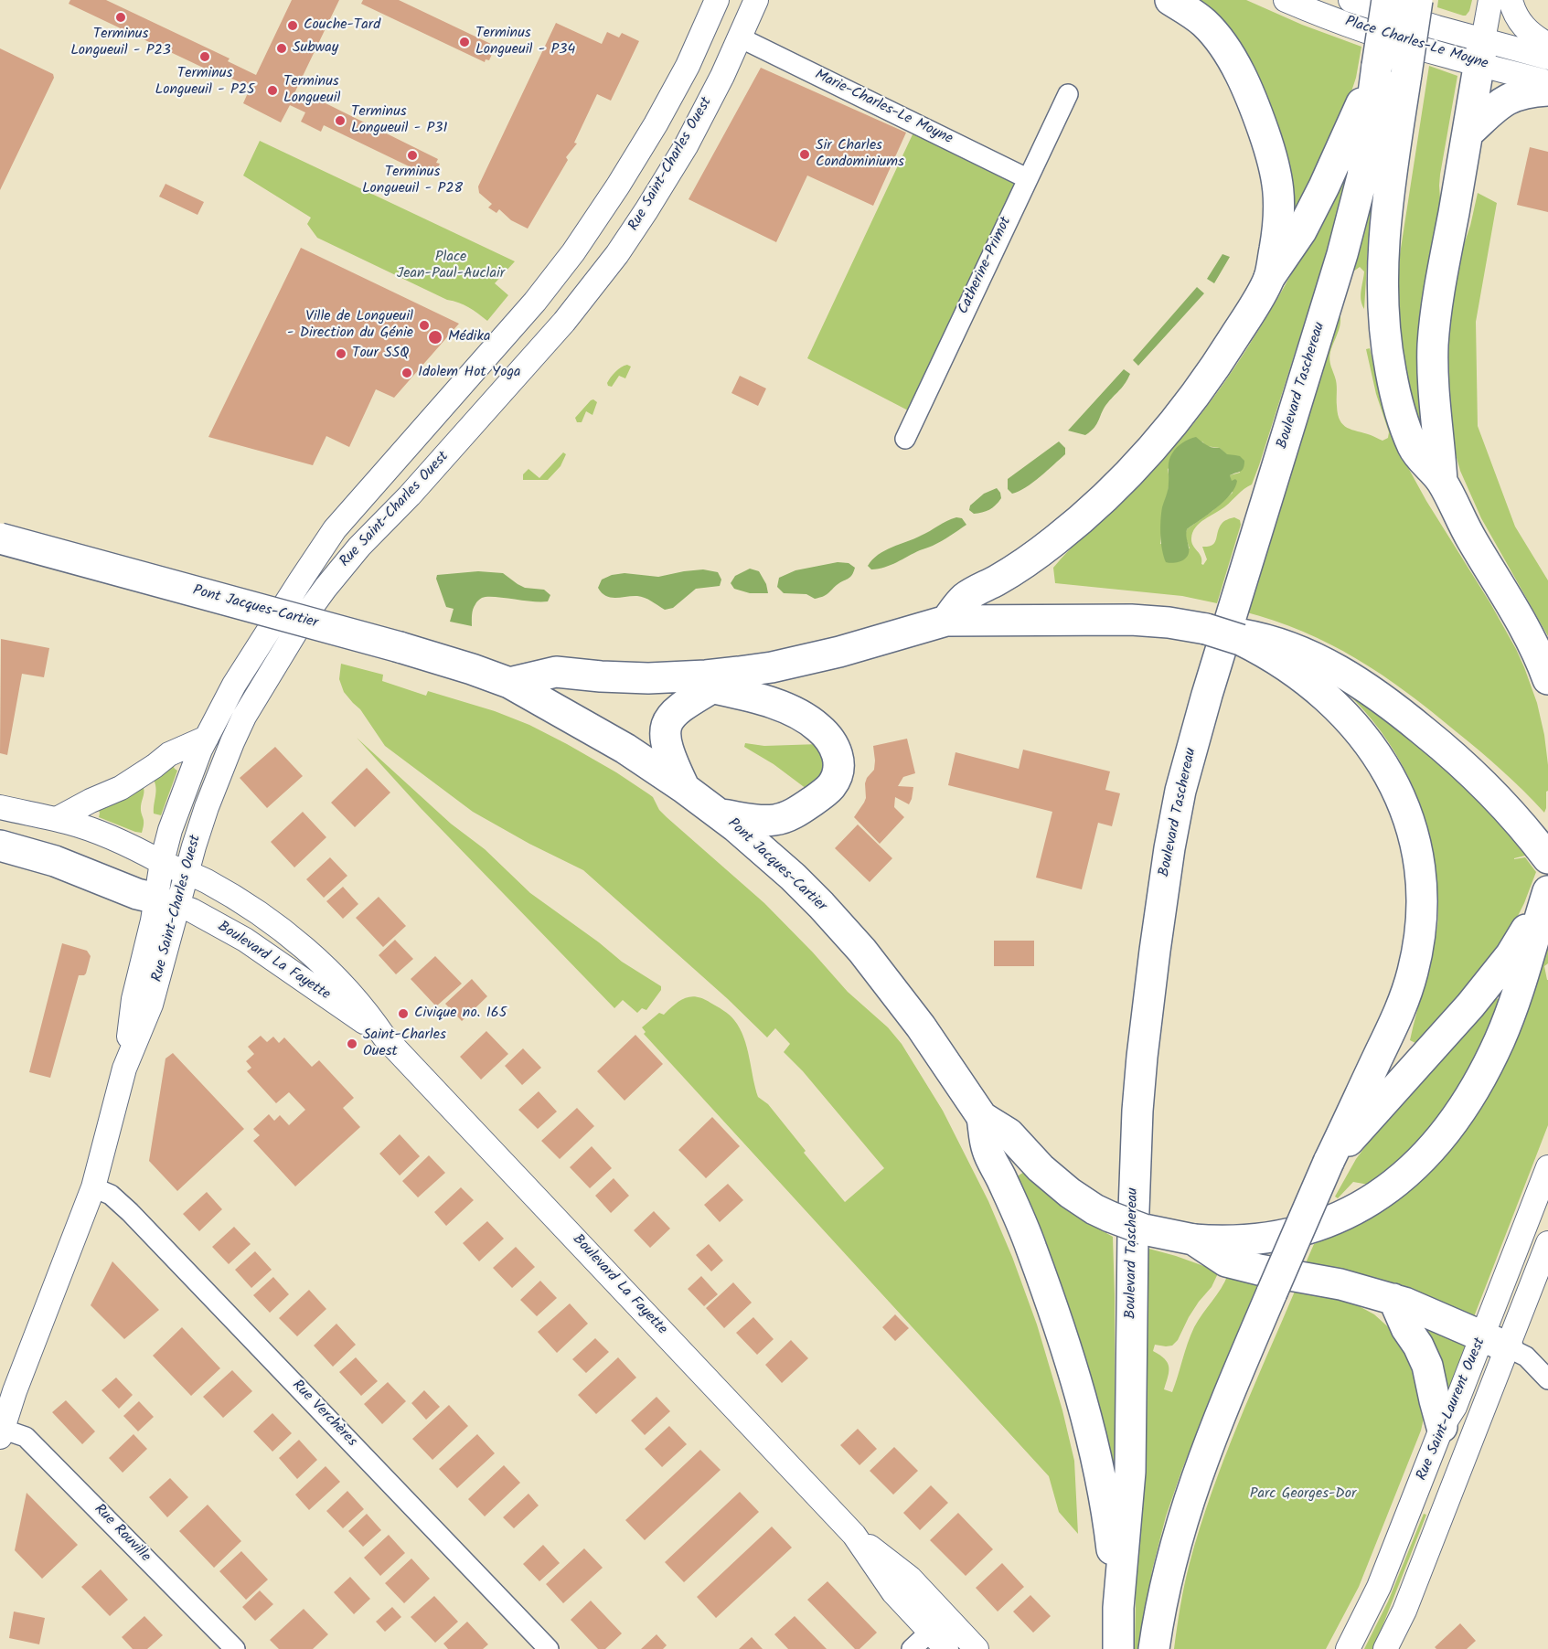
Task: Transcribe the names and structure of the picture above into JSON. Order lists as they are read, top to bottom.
{
  "streets": {
    "main road": ["Boulevard Taschereau", "Pont Jacques-Cartier"],
    "street": [
      "Place Charles-Le Moyne",
      "Marie-Charles-Le Moyne",
      "Rue Saint-Charles Ouest",
      "Catherine-Primot",
      "Boulevard La Fayette",
      "Rue Saint-Laurent Ouest",
      "Rue Verchères",
      "Rue Rouville"
    ]
  },
  "crossings": [
    ["Marie-Charles-Le Moyne", "Rue Saint-Charles Ouest"],
    ["Marie-Charles-Le Moyne", "Catherine-Primot"],
    ["Rue Saint-Charles Ouest", "Boulevard La Fayette"],
    ["Rue Saint-Charles Ouest", "Rue Verchères"],
    ["Rue Saint-Charles Ouest", "Rue Rouville"]
  ],
  "parks": ["Place Jean-Paul-Auclair", "Parc Georges-Dor"],
  "places": [
    "Terminus Longueuil - P23",
    "Couche-Tard",
    "Terminus Longueuil - P34",
    "Subway",
    "Terminus Longueuil - P25",
    "Terminus Longueuil",
    "Terminus Longueuil - P31",
    "Sir Charles Condominiums",
    "Terminus Longueuil - P28",
    "Ville de Longueuil - Direction du Génie",
    "Médika",
    "Tour SSQ",
    "Idolem Hot Yoga",
    "Civique no. 165",
    "Saint-Charles Ouest"
  ]
}
